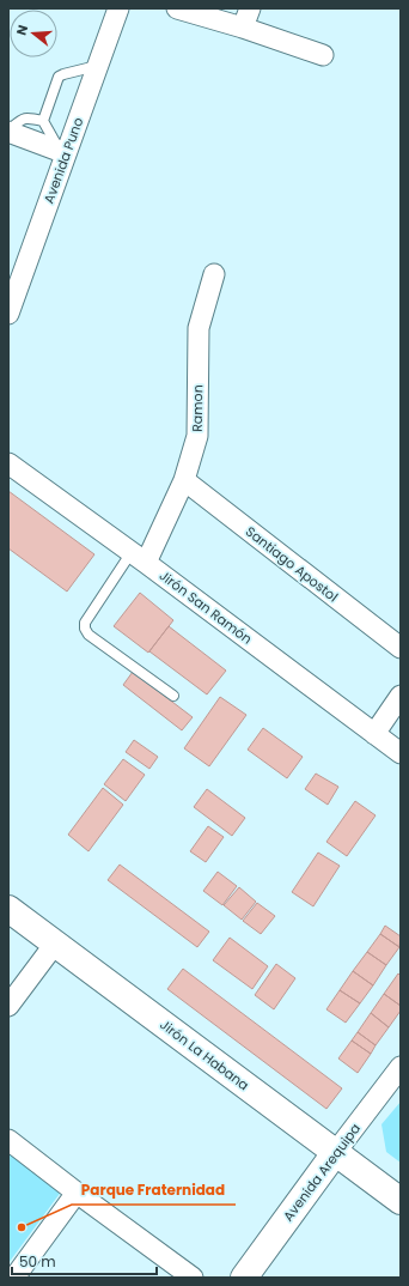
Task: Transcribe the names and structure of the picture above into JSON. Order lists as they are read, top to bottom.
{
  "streets": {
    "street": [
      "Avenida Puno",
      "Ramon",
      "Santiago Apostol",
      "Jirón San Ramón",
      "Jirón La Habana",
      "Avenida Arequipa"
    ]
  },
  "crossings": [
    ["Ramon", "Santiago Apostol"],
    ["Ramon", "Jirón San Ramón"],
    ["Jirón La Habana", "Avenida Arequipa"]
  ],
  "places": ["Parque Fraternidad"],
  "scale_bar": "50 m",
  "north": "left"
}
